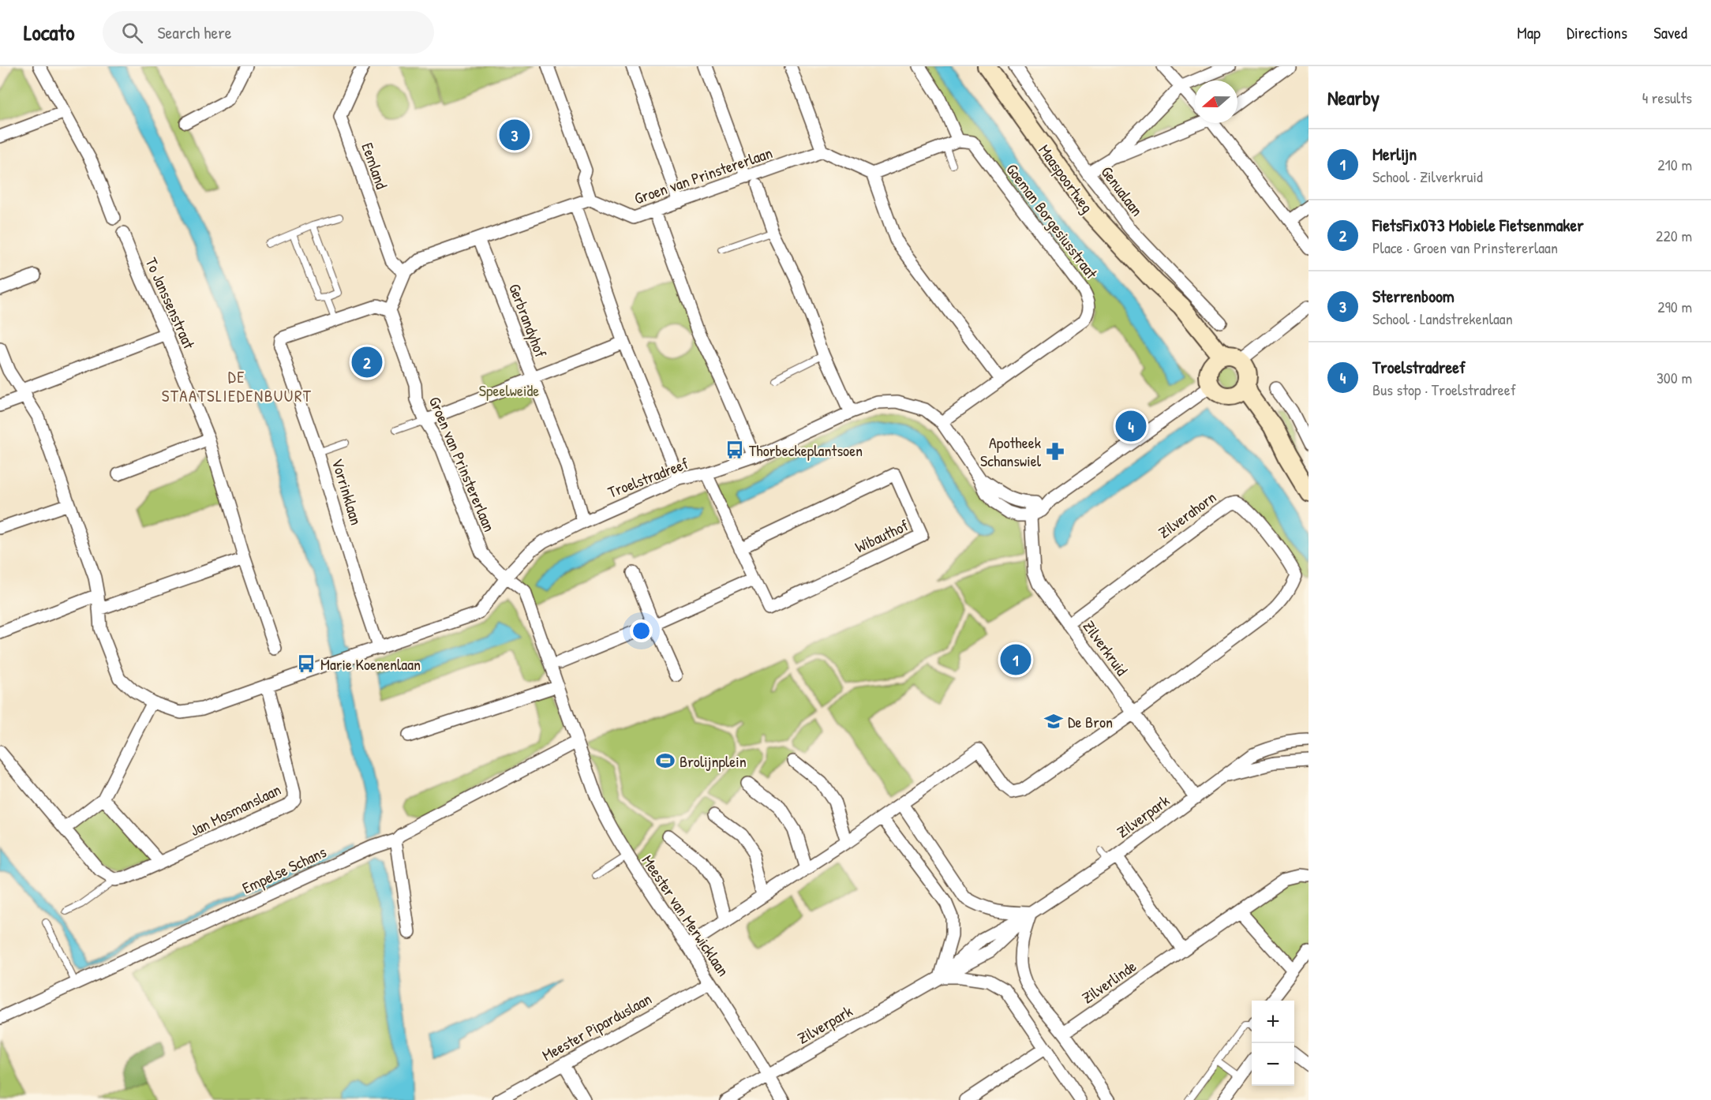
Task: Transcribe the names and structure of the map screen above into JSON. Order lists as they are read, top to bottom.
{
  "streets": {
    "main road": ["Maaspoortweg"],
    "street": [
      "Eemland",
      "Groen van Prinstererlaan",
      "Genualaan",
      "Goeman Borgesiusstraat",
      "To Janssenstraat",
      "Gerbrandyhof",
      "Troelstradreef",
      "Vorrinklaan",
      "Zilverahorn",
      "Wibauthof",
      "Zilverkruid",
      "Jan Mosmanslaan",
      "Zilverpark",
      "Empelse Schans",
      "Meester van Merwicklaan",
      "Zilverlinde",
      "Meester Piparduslaan"
    ]
  },
  "crossings": [
    ["Groen van Prinstererlaan", "Troelstradreef"],
    ["Groen van Prinstererlaan", "Meester van Merwicklaan"],
    ["Maaspoortweg", "Troelstradreef"],
    ["Gerbrandyhof", "Troelstradreef"],
    ["Troelstradreef", "Vorrinklaan"],
    ["Troelstradreef", "Zilverkruid"],
    ["Zilverahorn", "Zilverkruid"],
    ["Zilverkruid", "Zilverpark"],
    ["Zilverpark", "Meester van Merwicklaan"],
    ["Empelse Schans", "Meester van Merwicklaan"],
    ["Meester van Merwicklaan", "Meester Piparduslaan"]
  ],
  "districts": ["DE STAATSLIEDENBUURT"],
  "parks": ["Speelweide"],
  "places": {
    "bus stop": ["Thorbeckeplantsoen", "Marie Koenenlaan"],
    "pharmacy": ["Apotheek Schanswiel"],
    "school or university": ["De Bron"],
    "sports": ["Brolijnplein"]
  },
  "north": "left",
  "page": {
    "header": "Locato",
    "search": "Search here",
    "nav": ["Map", "Directions", "Saved"],
    "heading": ["Nearby", "4 results"],
    "pins": [
      "3",
      "2",
      "4",
      "1"
    ],
    "list": [
      {
        "mark": "1",
        "name": "Merlijn",
        "note": "School · Zilverkruid",
        "value": "210 m"
      },
      {
        "mark": "2",
        "name": "FietsFix073 Mobiele Fietsenmaker",
        "note": "Place · Groen van Prinstererlaan",
        "value": "220 m"
      },
      {
        "mark": "3",
        "name": "Sterrenboom",
        "note": "School · Landstrekenlaan",
        "value": "290 m"
      },
      {
        "mark": "4",
        "name": "Troelstradreef",
        "note": "Bus stop · Troelstradreef",
        "value": "300 m"
      }
    ],
    "map_buttons": ["+", "−"]
  }
}
